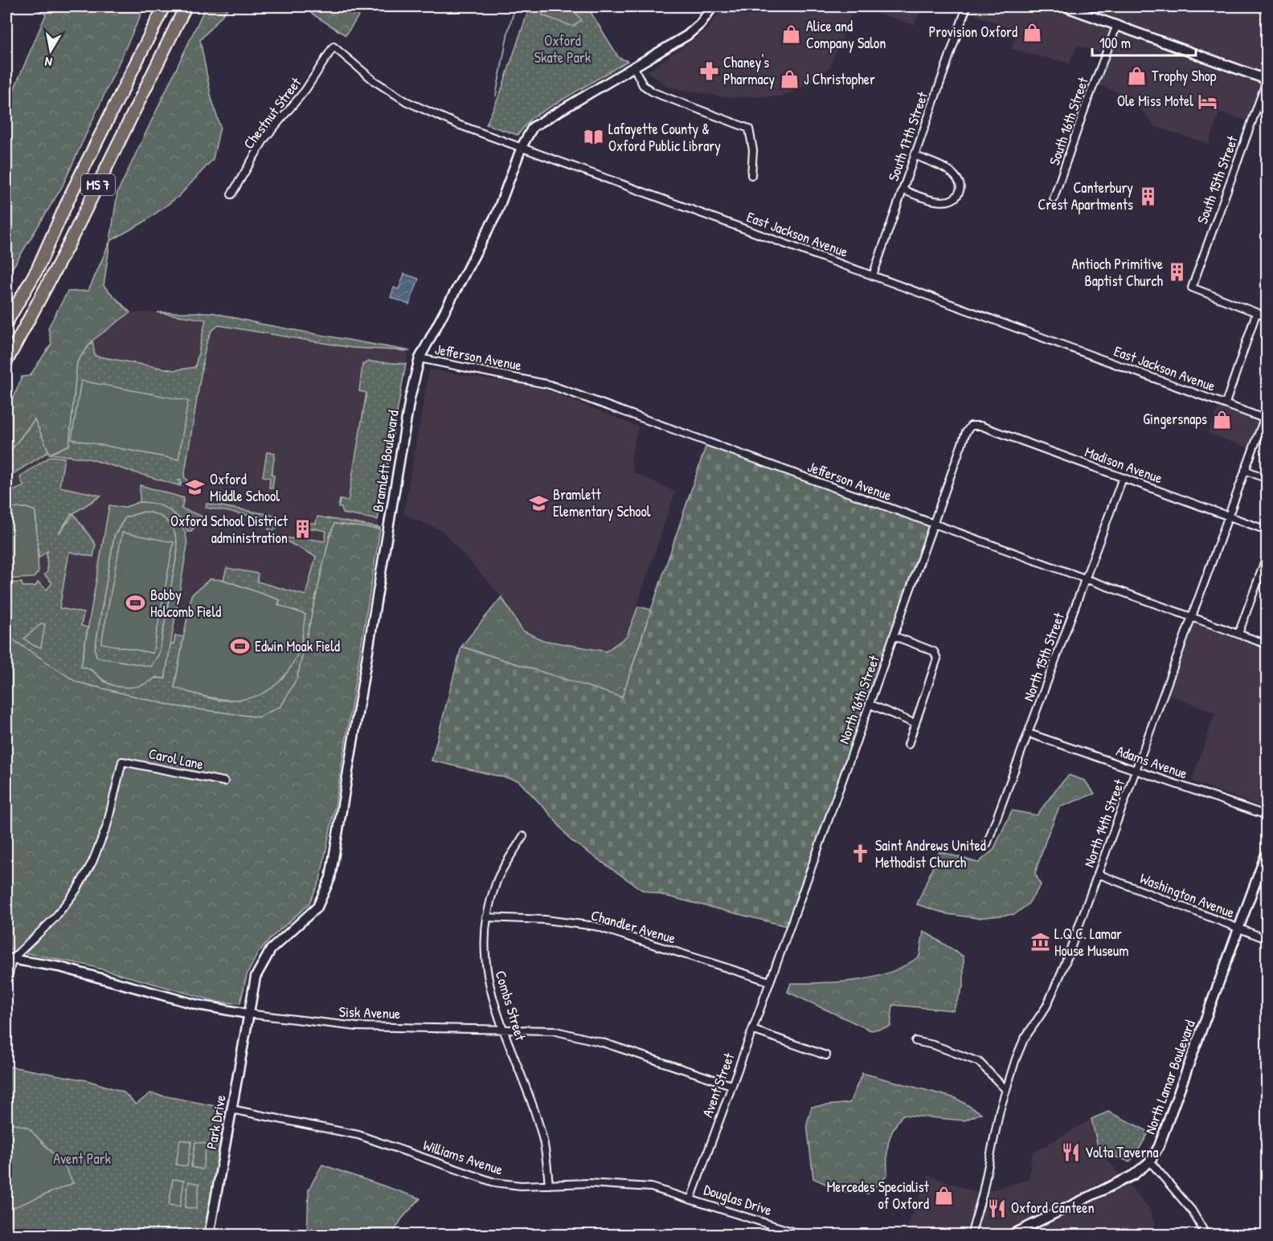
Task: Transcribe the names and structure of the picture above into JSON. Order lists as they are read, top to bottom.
{
  "streets": {
    "highway": ["MS 7"],
    "street": [
      "Chestnut Street",
      "South 16th Street",
      "South 17th Street",
      "South 15th Street",
      "East Jackson Avenue",
      "Jefferson Avenue",
      "Bramlett Boulevard",
      "Madison Avenue",
      "North 15th Street",
      "North 16th Street",
      "Carol Lane",
      "Adams Avenue",
      "North 14th Street",
      "Washington Avenue",
      "Chandler Avenue",
      "Combs Street",
      "Sisk Avenue",
      "North Lamar Boulevard",
      "Avent Street",
      "Park Drive",
      "Williams Avenue",
      "Douglas Drive"
    ]
  },
  "crossings": [
    ["Chestnut Street", "East Jackson Avenue"],
    ["South 17th Street", "East Jackson Avenue"],
    ["East Jackson Avenue", "Bramlett Boulevard"],
    ["East Jackson Avenue", "North 14th Street"],
    ["Jefferson Avenue", "Bramlett Boulevard"],
    ["Jefferson Avenue", "North 15th Street"],
    ["Jefferson Avenue", "North 16th Street"],
    ["Jefferson Avenue", "North 14th Street"],
    ["Bramlett Boulevard", "Sisk Avenue"],
    ["Bramlett Boulevard", "Park Drive"],
    ["Madison Avenue", "North 15th Street"],
    ["Madison Avenue", "North 16th Street"],
    ["Madison Avenue", "North 14th Street"],
    ["North 15th Street", "Adams Avenue"],
    ["North 16th Street", "Chandler Avenue"],
    ["North 16th Street", "Avent Street"],
    ["Carol Lane", "Sisk Avenue"],
    ["Adams Avenue", "North 14th Street"],
    ["North 14th Street", "Washington Avenue"],
    ["Washington Avenue", "North Lamar Boulevard"],
    ["Chandler Avenue", "Combs Street"],
    ["Chandler Avenue", "Avent Street"],
    ["Combs Street", "Sisk Avenue"],
    ["Combs Street", "Williams Avenue"],
    ["Sisk Avenue", "Avent Street"],
    ["Sisk Avenue", "Park Drive"],
    ["Avent Street", "Williams Avenue"],
    ["Avent Street", "Douglas Drive"],
    ["Park Drive", "Williams Avenue"],
    ["Williams Avenue", "Douglas Drive"]
  ],
  "parks": ["Oxford Skate Park", "Avent Park"],
  "places": {
    "shop": [
      "Provision Oxford",
      "Alice and Company Salon",
      "Trophy Shop",
      "J Christopher",
      "Gingersnaps",
      "Mercedes Specialist of Oxford"
    ],
    "pharmacy": ["Chaney's Pharmacy"],
    "hotel": ["Ole Miss Motel"],
    "library": ["Lafayette County & Oxford Public Library"],
    "building": ["Canterbury Crest Apartments", "Antioch Primitive Baptist Church", "Oxford School District administration"],
    "school or university": ["Oxford Middle School", "Bramlett Elementary School"],
    "sports": ["Bobby Holcomb Field", "Edwin Moak Field"],
    "church": ["Saint Andrews United Methodist Church"],
    "museum": ["L.Q.C. Lamar House Museum"],
    "restaurant": ["Volta Taverna", "Oxford Canteen"]
  },
  "scale_bar": "100 m",
  "north": "bottom"
}
